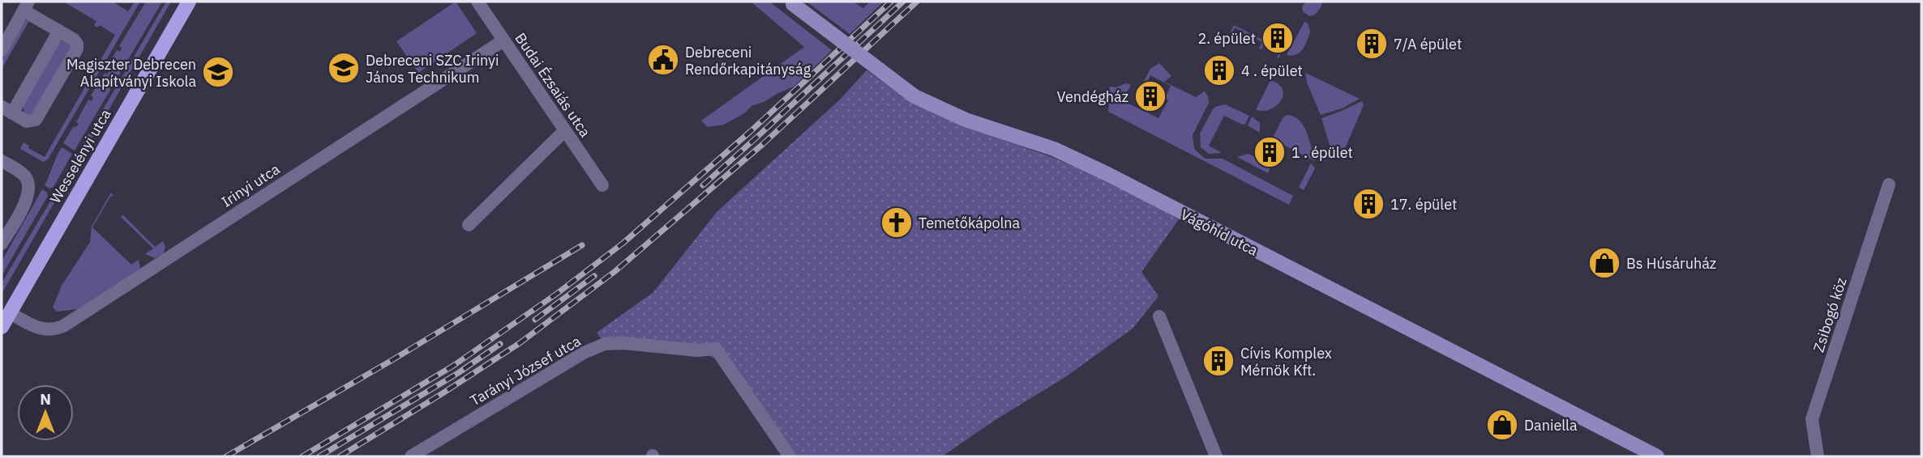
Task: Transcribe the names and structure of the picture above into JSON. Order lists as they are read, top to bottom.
{
  "streets": {
    "main road": ["Wesselényi utca", "Vágóhíd utca"],
    "street": [
      "Budai Ézsaiás utca",
      "Irinyi utca",
      "Zsibogó köz",
      "Tarányi József utca"
    ]
  },
  "crossings": [
    ["Budai Ézsaiás utca", "Irinyi utca"],
    ["Wesselényi utca", "Irinyi utca"]
  ],
  "places": {
    "building": [
      "2. épület",
      "7/A épület",
      "4 . épület",
      "Vendégház",
      "1 . épület",
      "17. épület",
      "Cívis Komplex Mérnök Kft."
    ],
    "public building": ["Debreceni Rendőrkapitányság"],
    "school or university": ["Debreceni SZC Irinyi János Technikum", "Magiszter Debrecen Alapítványi Iskola"],
    "church": ["Temetőkápolna"],
    "shop": ["Bs Húsáruház", "Daniella"]
  },
  "north": "top"
}
